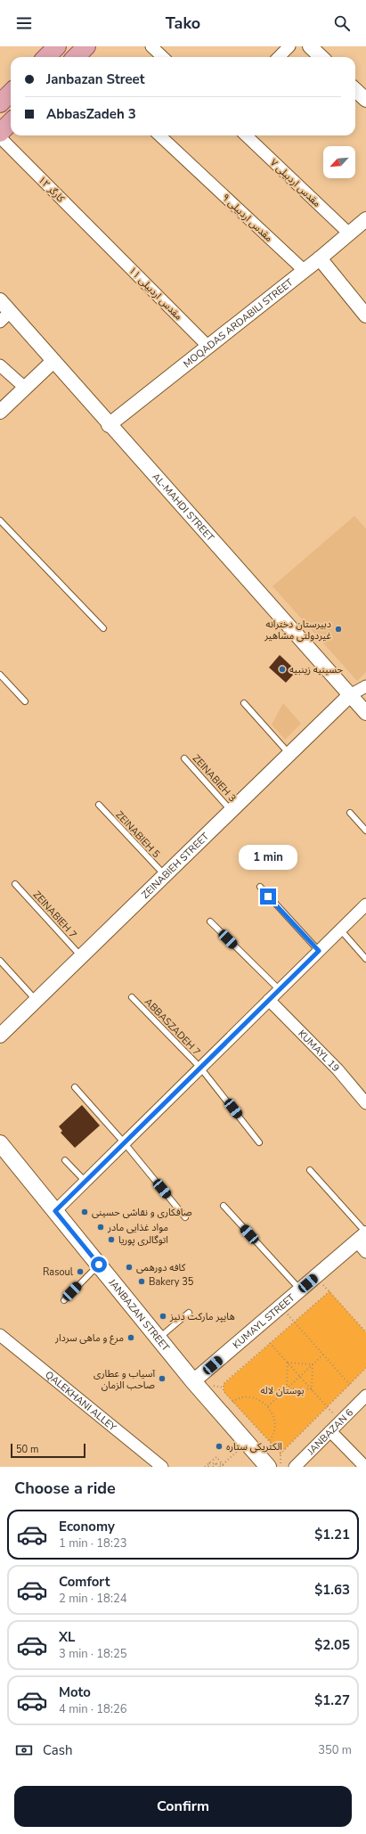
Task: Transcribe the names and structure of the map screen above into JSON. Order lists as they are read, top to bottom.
{
  "streets": {
    "main road": ["JANBAZAN STREET"],
    "street": [
      "مقدس اردبیلی ۷",
      "کارگر ۱۲",
      "مقدس اردبیلی ۹",
      "مقدس اردبیلی ۱۱",
      "MOQADAS ARDABILI STREET",
      "AL-MAHDI STREET",
      "ZEINABIEH STREET",
      "KUMAYL 19",
      "KUMAYL STREET",
      "QALEKHANI ALLEY",
      "JANBAZAN 6"
    ],
    "lane": [
      "ZEINABIEH 3",
      "ZEINABIEH 5",
      "ZEINABIEH 7",
      "ABBASZADEH 7"
    ]
  },
  "crossings": [
    ["مقدس اردبیلی ۷", "MOQADAS ARDABILI STREET"],
    ["کارگر ۱۲", "مقدس اردبیلی ۱۱"],
    ["مقدس اردبیلی ۹", "MOQADAS ARDABILI STREET"],
    ["مقدس اردبیلی ۱۱", "MOQADAS ARDABILI STREET"],
    ["MOQADAS ARDABILI STREET", "AL-MAHDI STREET"],
    ["AL-MAHDI STREET", "ZEINABIEH STREET"],
    ["ZEINABIEH 3", "ZEINABIEH STREET"],
    ["ZEINABIEH 5", "ZEINABIEH STREET"],
    ["ZEINABIEH STREET", "ZEINABIEH 7"],
    ["JANBAZAN STREET", "KUMAYL STREET"]
  ],
  "parks": ["بوستان لاله"],
  "places": [
    "دبیرستان دخترانه غیردولتی مشاهیر",
    "حسینیه زینبیه",
    "صافکاری و نقاشی حسینی",
    "مواد غذایی مادر",
    "اتوگالری پوریا",
    "کافه دورهمی",
    "Rasoul",
    "Bakery 35",
    "هایپر مارکت دنیز",
    "مرغ و ماهی سردار",
    "آسیاب و عطاری صاحب الزمان",
    "الکتریکی ستاره"
  ],
  "scale_bar": "50 m",
  "north": "bottom left",
  "page": {
    "header": "Tako",
    "banner": ["Janbazan Street", "AbbasZadeh 3"],
    "bubble": "1 min",
    "scale": "50 m",
    "heading": "Choose a ride",
    "list": [
      {
        "name": "Economy",
        "note": "1 min · 18:23",
        "value": "$1.21"
      },
      {
        "name": "Comfort",
        "note": "2 min · 18:24",
        "value": "$1.63"
      },
      {
        "name": "XL",
        "note": "3 min · 18:25",
        "value": "$2.05"
      },
      {
        "name": "Moto",
        "note": "4 min · 18:26",
        "value": "$1.27"
      }
    ],
    "pay": ["Cash", "350 m"],
    "buttons": "Confirm"
  }
}
